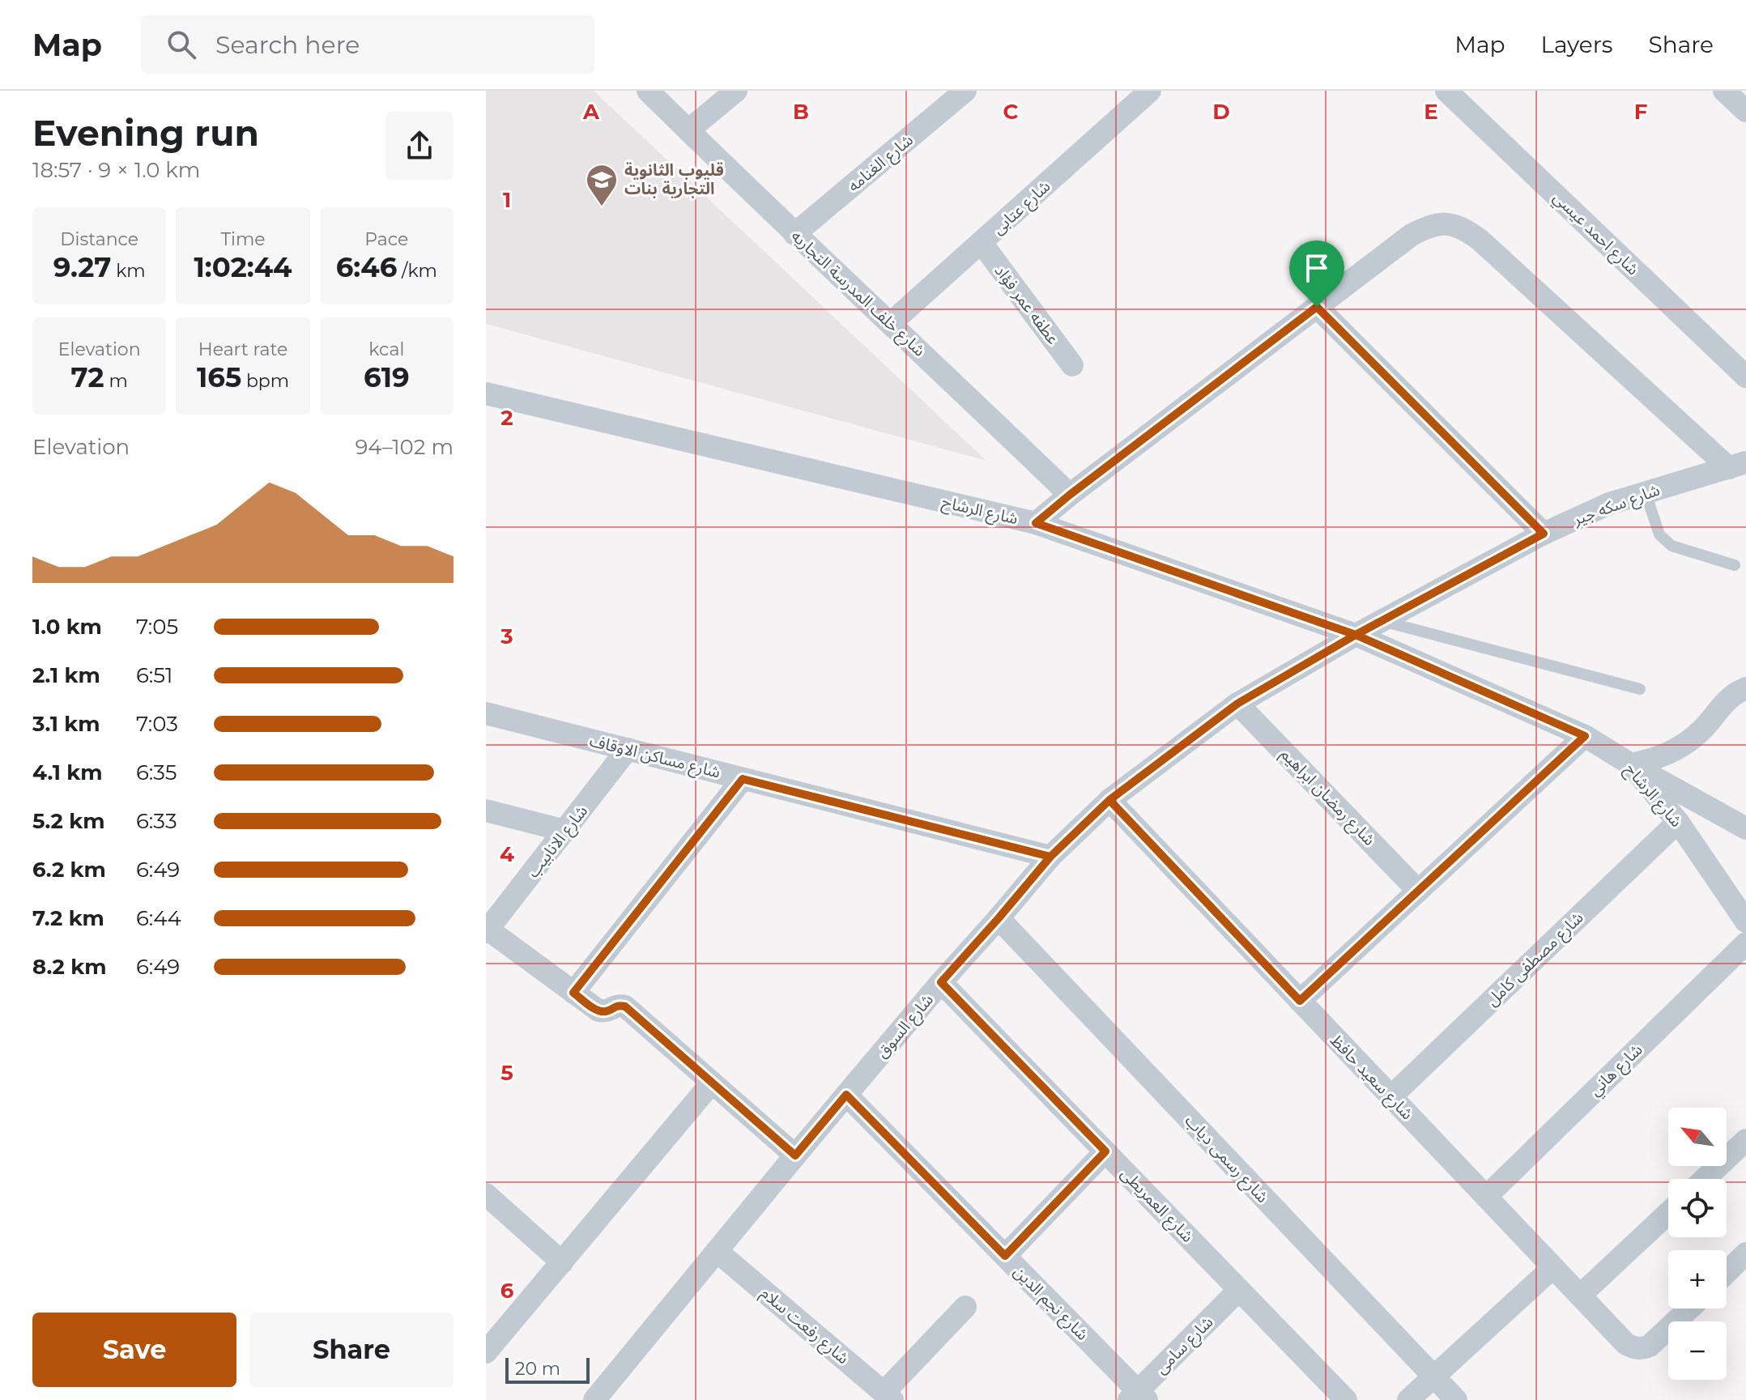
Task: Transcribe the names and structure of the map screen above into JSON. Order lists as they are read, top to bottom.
{
  "streets": {
    "street": [
      "شارع الغنامه",
      "شارع عتابى",
      "شارع احمد عيسي",
      "شارع خلف المدرسة التجاريه",
      "عطفه عمر فؤاد",
      "شارع سكه جير",
      "شارع الرشاح",
      "شارع مساكن الاوقاف",
      "شارع رمضان ابراهيم",
      "شارع الانابيب",
      "شارع مصطفى كامل",
      "شارع السوق",
      "شارع هاني",
      "شارع سعيد حافظ",
      "شارع رسمى دياب",
      "شارع العمريطى",
      "شارع نجم الدين",
      "شارع رفعت سلام",
      "شارع سامى"
    ]
  },
  "crossings": [
    ["شارع الغنامه", "شارع خلف المدرسة التجاريه"],
    ["شارع عتابى", "شارع خلف المدرسة التجاريه"],
    ["شارع عتابى", "عطفه عمر فؤاد"],
    ["شارع سكه جير", "شارع الرشاح"],
    ["شارع سكه جير", "شارع السوق"],
    ["شارع الرشاح", "شارع مصطفى كامل"],
    ["شارع الرشاح", "شارع السوق"],
    ["شارع مساكن الاوقاف", "شارع الانابيب"],
    ["شارع مساكن الاوقاف", "شارع السوق"],
    ["شارع رمضان ابراهيم", "شارع السوق"],
    ["شارع مصطفى كامل", "شارع سعيد حافظ"],
    ["شارع السوق", "شارع سعيد حافظ"],
    ["شارع السوق", "شارع رسمى دياب"],
    ["شارع السوق", "شارع العمريطى"],
    ["شارع السوق", "شارع نجم الدين"],
    ["شارع السوق", "شارع رفعت سلام"],
    ["شارع هاني", "شارع سعيد حافظ"],
    ["شارع العمريطى", "شارع سامى"],
    ["شارع نجم الدين", "شارع سامى"]
  ],
  "places": {
    "school or university": ["قليوب الثانوية التجارية بنات"]
  },
  "scale_bar": "20 m",
  "north": "top left",
  "page": {
    "header": "Map",
    "search": "Search here",
    "nav": ["Map", "Layers", "Share"],
    "heading": ["Evening run", "18:57 · 9 × 1.0 km"],
    "stats": [
      ["Distance", "9.27 km"],
      ["Time", "1:02:44"],
      ["Pace", "6:46 /km"],
      ["Elevation", "72 m"],
      ["Heart rate", "165 bpm"],
      ["kcal", "619"]
    ],
    "chart": ["Elevation", "94–102 m"],
    "list": [
      {
        "name": "1.0 km",
        "note": "7:05"
      },
      {
        "name": "2.1 km",
        "note": "6:51"
      },
      {
        "name": "3.1 km",
        "note": "7:03"
      },
      {
        "name": "4.1 km",
        "note": "6:35"
      },
      {
        "name": "5.2 km",
        "note": "6:33"
      },
      {
        "name": "6.2 km",
        "note": "6:49"
      },
      {
        "name": "7.2 km",
        "note": "6:44"
      },
      {
        "name": "8.2 km",
        "note": "6:49"
      }
    ],
    "map_buttons": ["+", "−"],
    "buttons": ["Save", "Share"],
    "scale": "20 m"
  },
  "grid": {
    "columns": [
      "A",
      "B",
      "C",
      "D",
      "E",
      "F"
    ],
    "rows": [
      "1",
      "2",
      "3",
      "4",
      "5",
      "6"
    ]
  }
}
